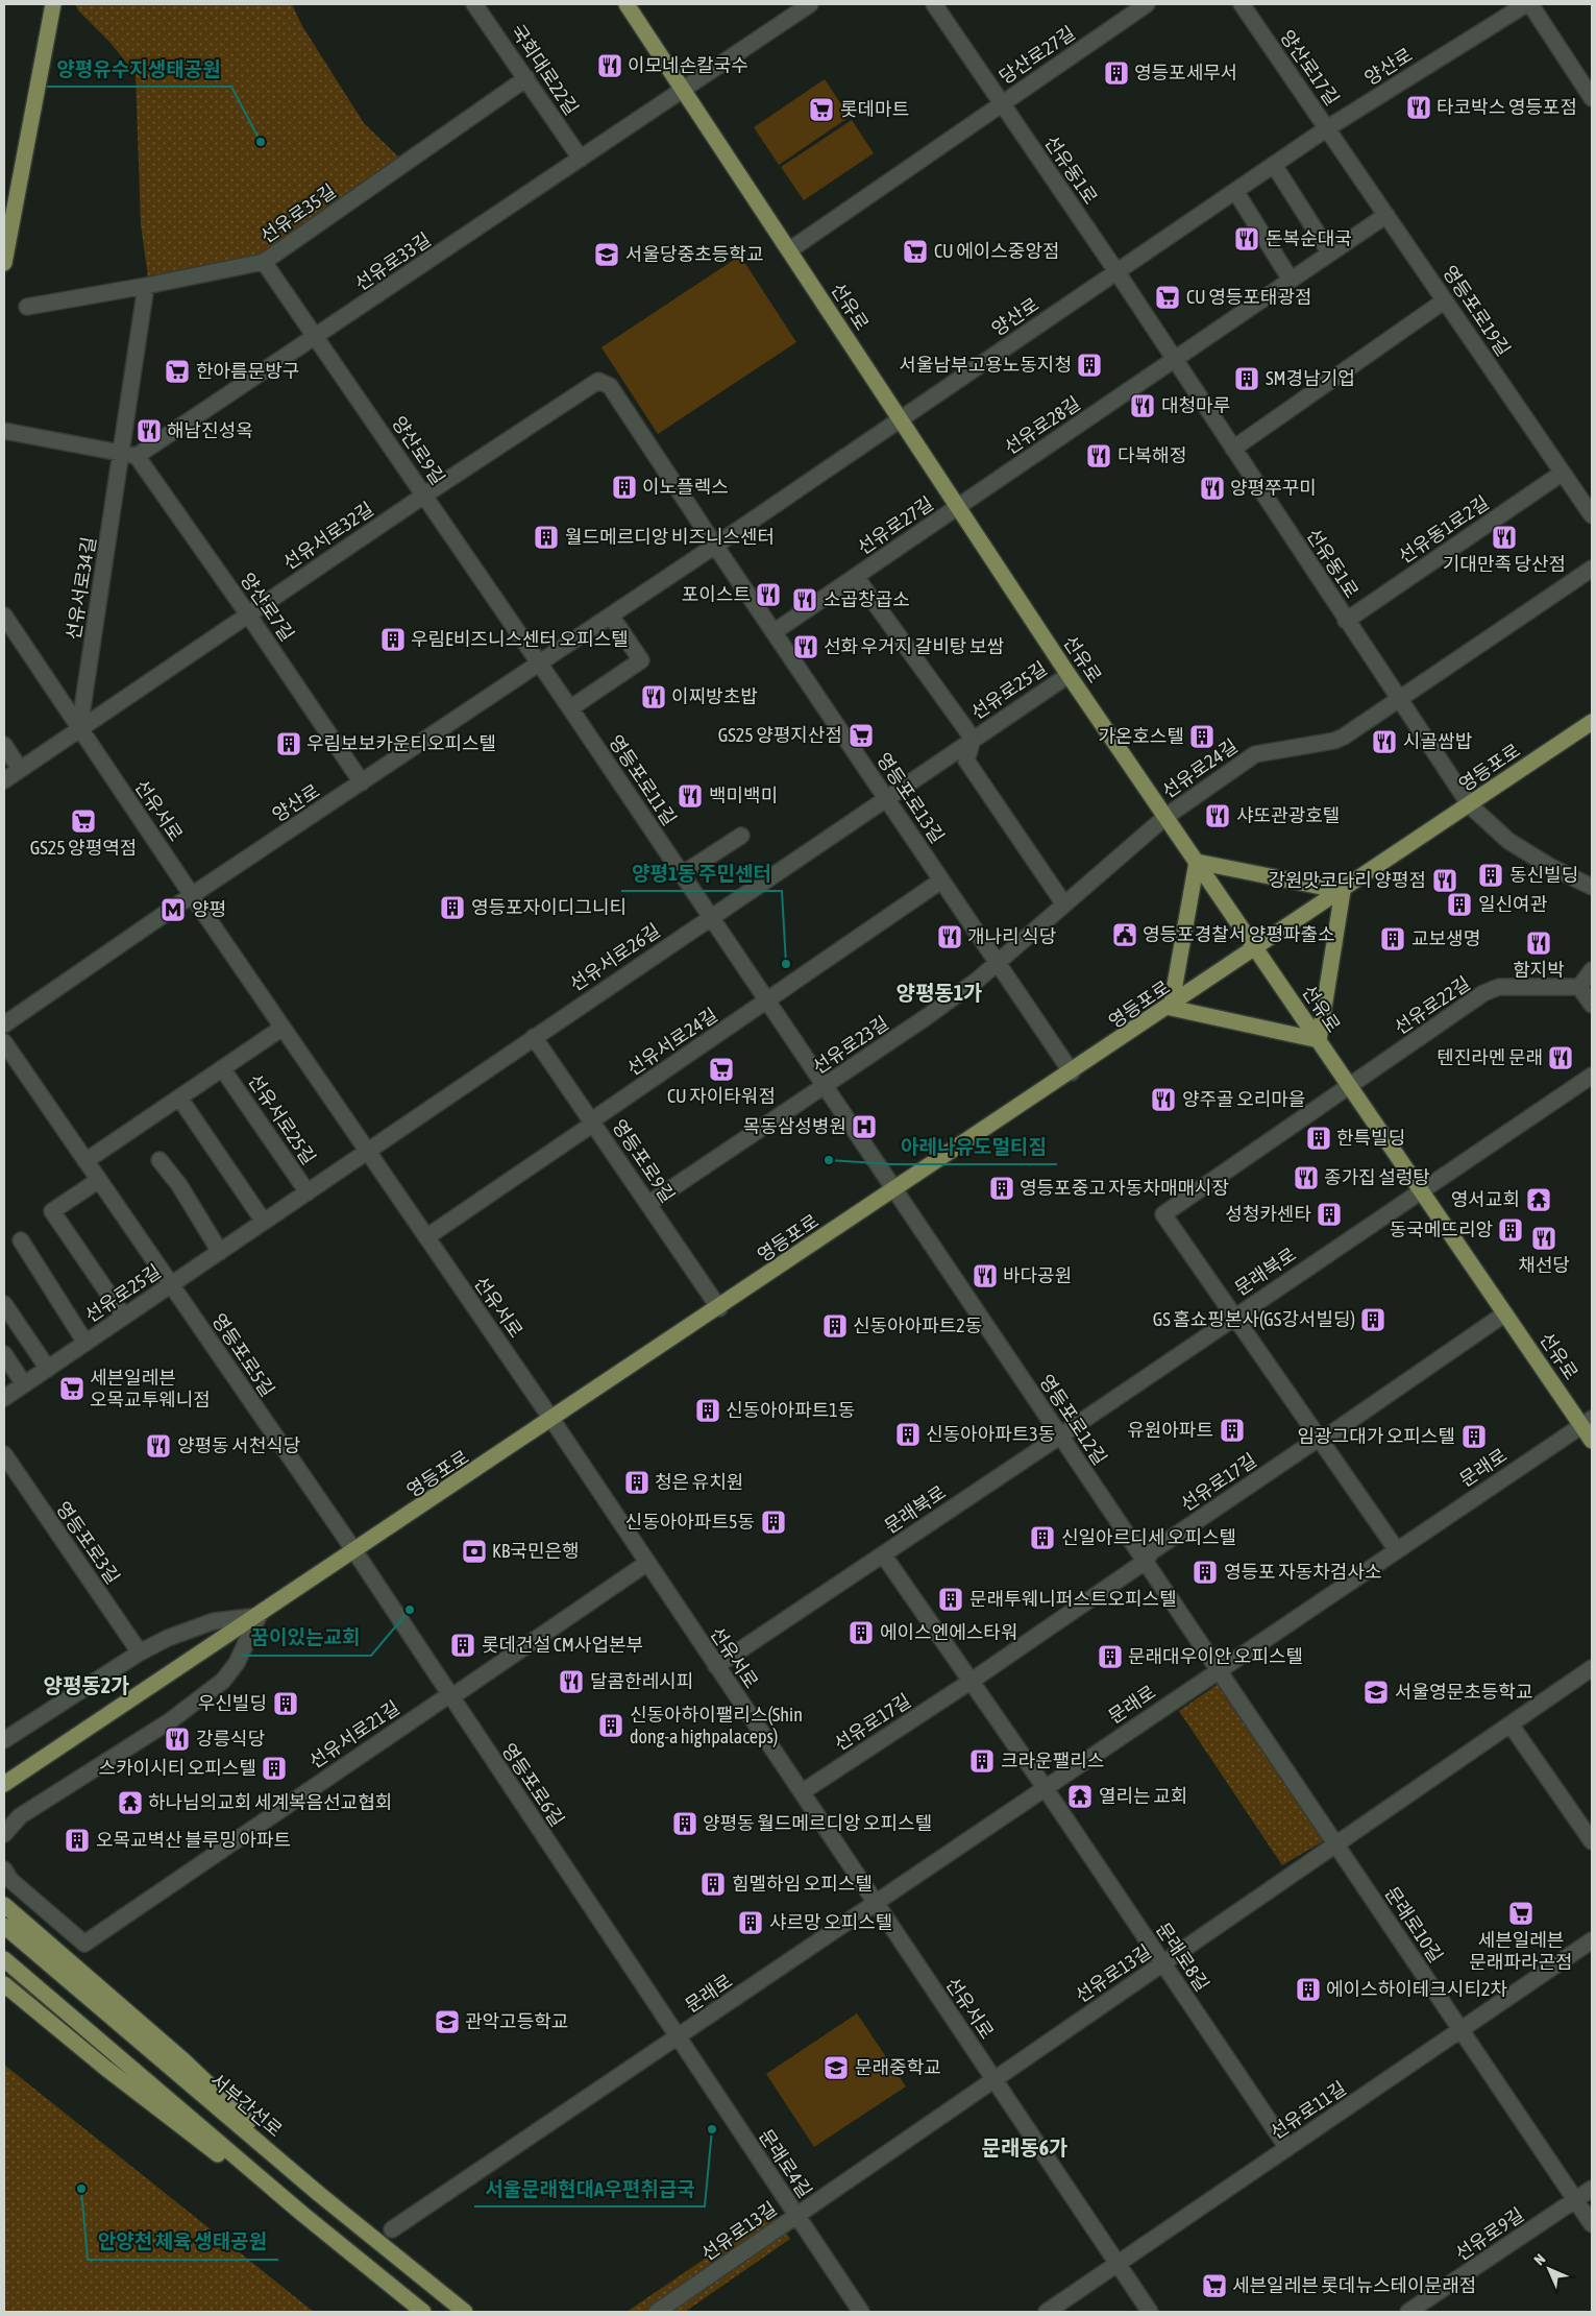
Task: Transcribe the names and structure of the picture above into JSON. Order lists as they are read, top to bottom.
{
  "streets": {
    "main road": ["선유로", "영등포로", "서부간선로"],
    "street": [
      "당산로27길",
      "양산로",
      "양산로17길",
      "국회대로22길",
      "선유동1로",
      "선유로35길",
      "선유로33길",
      "영등포로19길",
      "선유로28길",
      "양산로9길",
      "선유로27길",
      "선유동1로2길",
      "선유서로32길",
      "선유서로34길",
      "양산로7길",
      "선유로25길",
      "선유로24길",
      "영등포로11길",
      "영등포로13길",
      "선유서로",
      "선유서로26길",
      "선유로22길",
      "선유서로24길",
      "선유로23길",
      "선유서로25길",
      "영등포로9길",
      "문래북로",
      "영등포로5길",
      "영등포로12길",
      "문래로",
      "선유로17길",
      "영등포로3길",
      "선유서로21길",
      "영등포로6길",
      "문래로10길",
      "문래로8길",
      "선유로13길",
      "선유로11길",
      "문래로4길",
      "선유로9길"
    ]
  },
  "crossings": [
    ["당산로27길", "선유동1로"],
    ["양산로", "양산로17길"],
    ["양산로", "선유동1로"],
    ["양산로", "선유로"],
    ["양산로", "영등포로19길"],
    ["양산로", "양산로9길"],
    ["양산로", "선유서로32길"],
    ["양산로", "양산로7길"],
    ["양산로", "영등포로11길"],
    ["양산로", "영등포로13길"],
    ["양산로", "선유서로"],
    ["양산로17길", "영등포로19길"],
    ["국회대로22길", "선유로35길"],
    ["국회대로22길", "선유로33길"],
    ["선유동1로", "선유로28길"],
    ["선유동1로", "선유동1로2길"],
    ["선유동1로", "영등포로"],
    ["선유동1로", "선유로24길"],
    ["선유로35길", "양산로9길"],
    ["선유로35길", "선유서로34길"],
    ["선유로33길", "선유로"],
    ["선유로33길", "양산로9길"],
    ["선유로33길", "선유서로34길"],
    ["선유로33길", "양산로7길"],
    ["선유로", "선유로28길"],
    ["선유로", "선유로27길"],
    ["선유로", "선유로25길"],
    ["선유로", "영등포로"],
    ["선유로", "선유로24길"],
    ["선유로", "선유로22길"],
    ["선유로", "선유로23길"],
    ["선유로", "문래북로"],
    ["선유로", "문래로"],
    ["선유로", "선유로17길"],
    ["영등포로19길", "선유동1로2길"],
    ["선유로28길", "선유로27길"],
    ["양산로9길", "선유서로32길"],
    ["양산로9길", "영등포로11길"],
    ["선유로27길", "선유로25길"],
    ["선유로27길", "영등포로13길"],
    ["선유서로32길", "선유서로34길"],
    ["선유서로32길", "양산로7길"],
    ["선유서로32길", "영등포로13길"],
    ["선유서로32길", "선유서로"],
    ["선유서로34길", "양산로7길"],
    ["선유서로34길", "선유서로"],
    ["선유로25길", "영등포로13길"],
    ["선유로25길", "선유서로"],
    ["선유로25길", "선유서로26길"],
    ["선유로25길", "선유서로25길"],
    ["선유로25길", "영등포로5길"],
    ["영등포로", "영등포로11길"],
    ["영등포로", "영등포로13길"],
    ["영등포로", "선유서로"],
    ["영등포로", "영등포로9길"],
    ["영등포로", "영등포로5길"],
    ["영등포로", "영등포로12길"],
    ["영등포로", "영등포로6길"],
    ["선유로24길", "선유로23길"],
    ["영등포로11길", "선유서로26길"],
    ["영등포로11길", "선유서로24길"],
    ["영등포로11길", "선유로23길"],
    ["영등포로11길", "영등포로12길"],
    ["영등포로13길", "선유서로26길"],
    ["영등포로13길", "선유서로24길"],
    ["영등포로13길", "선유로23길"],
    ["선유서로", "선유서로26길"],
    ["선유서로", "선유서로24길"],
    ["선유서로", "문래북로"],
    ["선유서로", "문래로"],
    ["선유서로", "선유로17길"],
    ["선유서로", "선유서로21길"],
    ["선유서로", "선유로13길"],
    ["선유서로", "선유로11길"],
    ["선유서로26길", "영등포로9길"],
    ["선유서로24길", "영등포로9길"],
    ["선유로23길", "영등포로9길"],
    ["문래북로", "영등포로12길"],
    ["문래북로", "선유로17길"],
    ["영등포로5길", "영등포로6길"],
    ["영등포로12길", "문래로"],
    ["영등포로12길", "선유로17길"],
    ["영등포로12길", "문래로10길"],
    ["문래로", "영등포로6길"],
    ["문래로", "문래로10길"],
    ["문래로", "문래로8길"],
    ["문래로", "문래로4길"],
    ["선유서로21길", "영등포로6길"],
    ["영등포로6길", "문래로4길"],
    ["문래로10길", "선유로13길"],
    ["문래로10길", "선유로11길"],
    ["문래로10길", "선유로9길"],
    ["문래로8길", "선유로13길"],
    ["문래로8길", "선유로11길"],
    ["선유로13길", "문래로4길"]
  ],
  "districts": ["양평동1가", "양평동2가", "문래동6가"],
  "places": {
    "restaurant": [
      "이모네손칼국수",
      "타코박스 영등포점",
      "돈복순대국",
      "대청마루",
      "해남진성옥",
      "다복해정",
      "양평쭈꾸미",
      "기대만족 당산점",
      "포이스트",
      "소곱창곱소",
      "선화 우거지 갈비탕 보쌈",
      "이찌방초밥",
      "시골쌈밥",
      "백미백미",
      "샤또관광호텔",
      "강원맛코다리 양평점",
      "개나리 식당",
      "함지박",
      "텐진라멘 문래",
      "양주골 오리마을",
      "종가집 설렁탕",
      "채선당",
      "바다공원",
      "양평동 서천식당",
      "달콤한레시피",
      "강릉식당"
    ],
    "building": [
      "영등포세무서",
      "서울남부고용노동지청",
      "SM경남기업",
      "이노플렉스",
      "월드메르디앙 비즈니스센터",
      "우림E비즈니스센터 오피스텔",
      "가온호스텔",
      "우림보보카운티오피스텔",
      "동신빌딩",
      "일신여관",
      "영등포자이디그니티",
      "교보생명",
      "한특빌딩",
      "영등포중고 자동차매매시장",
      "성청카센타",
      "동국메뜨리앙",
      "GS 홈쇼핑본사(GS강서빌딩)",
      "신동아아파트2동",
      "신동아아파트1동",
      "유원아파트",
      "신동아아파트3동",
      "임광그대가 오피스텔",
      "청은 유치원",
      "신동아아파트5동",
      "신일아르디세 오피스텔",
      "영등포 자동차검사소",
      "문래투웨니퍼스트오피스텔",
      "에이스엔에스타워",
      "롯데건설 CM사업본부",
      "문래대우이안 오피스텔",
      "우신빌딩",
      "신동아하이팰리스(Shin dong-a highpalaceps)",
      "크라운팰리스",
      "스카이시티 오피스텔",
      "양평동 월드메르디앙 오피스텔",
      "오목교벽산 블루밍 아파트",
      "힘멜하임 오피스텔",
      "샤르망 오피스텔",
      "에이스하이테크시티2차"
    ],
    "supermarket": [
      "롯데마트",
      "CU 에이스중앙점",
      "CU 영등포태광점",
      "한아름문방구",
      "GS25 양평지산점",
      "GS25 양평역점",
      "CU 자이타워점",
      "세븐일레븐 오목교투웨니점",
      "세븐일레븐 문래파라곤점",
      "세븐일레븐 롯데뉴스테이문래점"
    ],
    "other": [
      "양평유수지생태공원",
      "양평1동 주민센터",
      "아레나유도멀티짐",
      "꿈이있는교회",
      "서울문래현대A우편취급국",
      "안양천 체육 생태공원"
    ],
    "school or university": [
      "서울당중초등학교",
      "서울영문초등학교",
      "관악고등학교",
      "문래중학교"
    ],
    "metro station": ["양평"],
    "public building": ["영등포경찰서 양평파출소"],
    "hospital": ["목동삼성병원"],
    "temple": ["영서교회", "열리는 교회", "하나님의교회 세계복음선교협회"],
    "bank": ["KB국민은행"]
  },
  "north": "top left"
}
